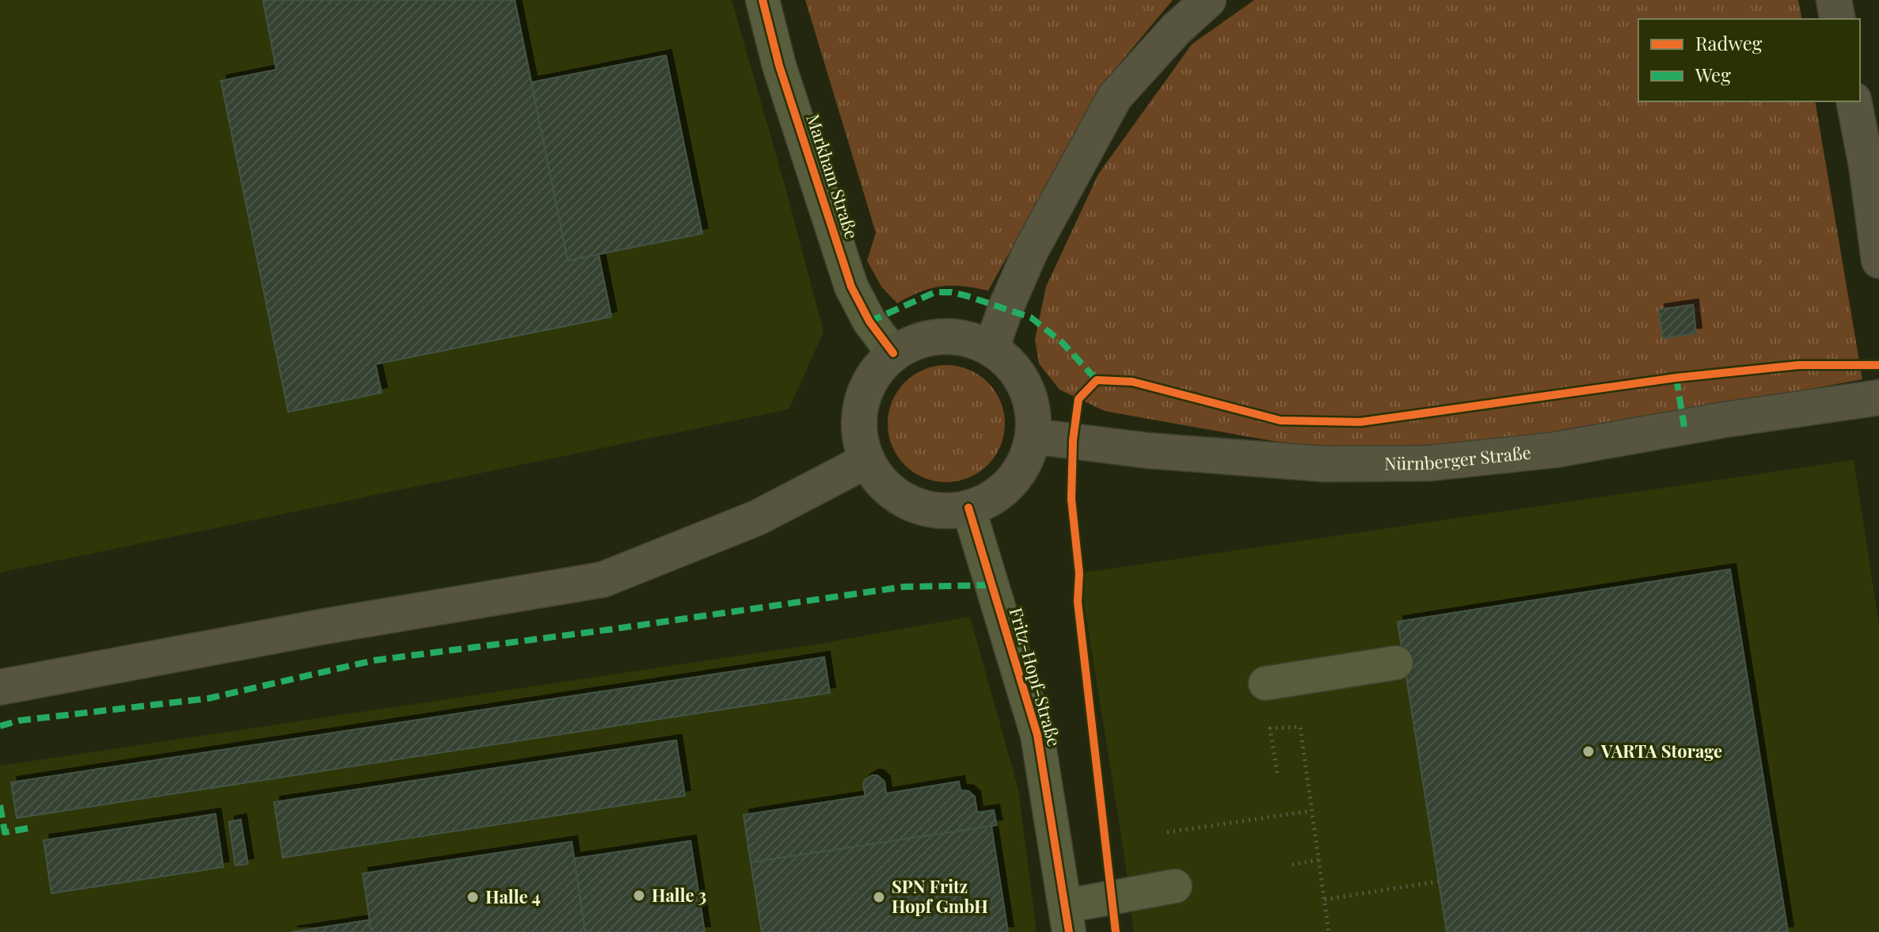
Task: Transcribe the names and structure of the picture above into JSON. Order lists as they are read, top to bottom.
{
  "streets": {
    "main road": ["Nürnberger Straße"],
    "street": ["Markham Straße", "Fritz-Hopf-Straße"]
  },
  "crossings": [
    ["Markham Straße", "Nürnberger Straße"],
    ["Markham Straße", "Fritz-Hopf-Straße"],
    ["Nürnberger Straße", "Fritz-Hopf-Straße"]
  ],
  "places": [
    "VARTA Storage",
    "Halle 3",
    "Halle 4",
    "SPN Fritz Hopf GmbH"
  ],
  "legend": ["Radweg", "Weg"]
}
